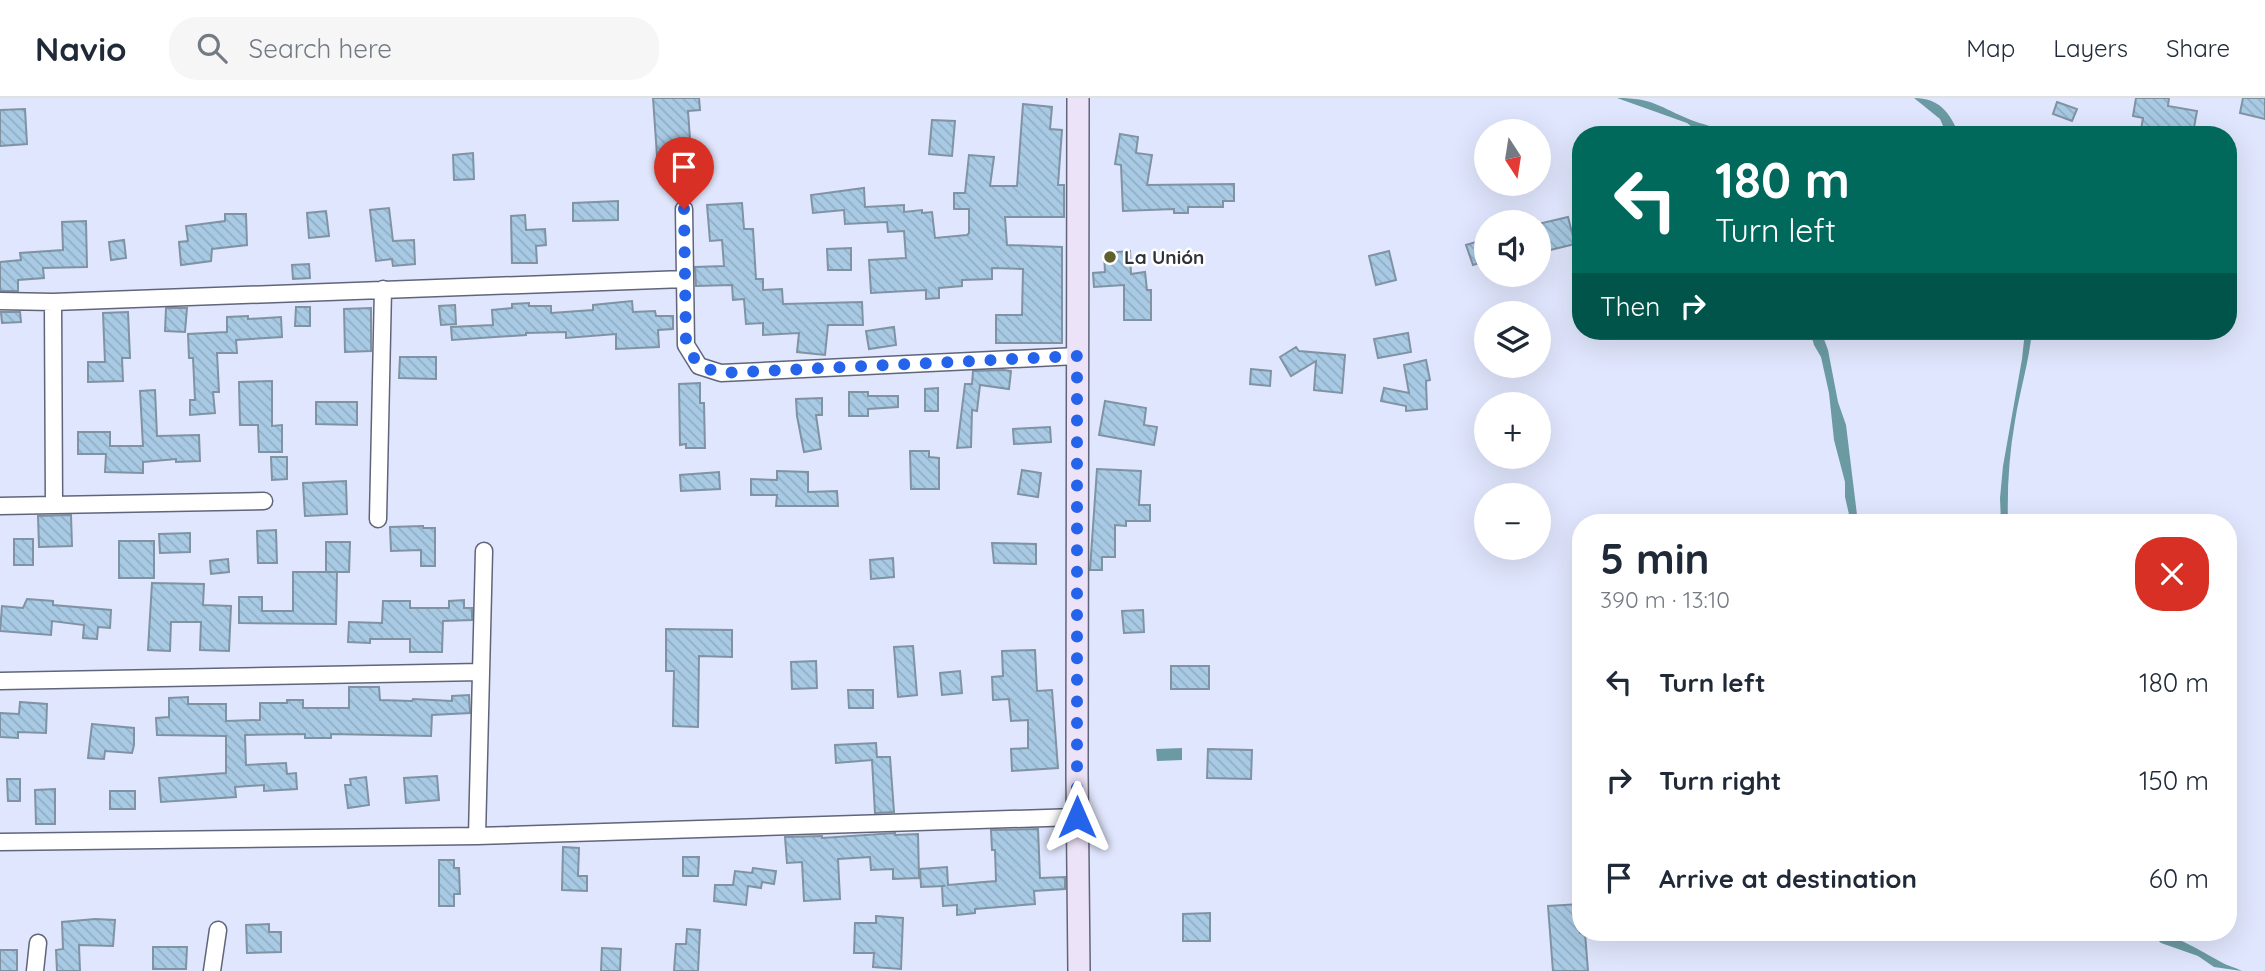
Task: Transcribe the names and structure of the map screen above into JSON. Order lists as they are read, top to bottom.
{
  "places": ["La Unión"],
  "north": "bottom",
  "page": {
    "header": "Navio",
    "search": "Search here",
    "nav": ["Map", "Layers", "Share"],
    "map_buttons": ["+", "−"],
    "turn": ["180 m", "Turn left"],
    "then": "Then",
    "heading": ["5 min", "390 m · 13:10"],
    "list": [
      {
        "name": "Turn left",
        "value": "180 m"
      },
      {
        "name": "Turn right",
        "value": "150 m"
      },
      {
        "name": "Arrive at destination",
        "value": "60 m"
      }
    ]
  }
}
